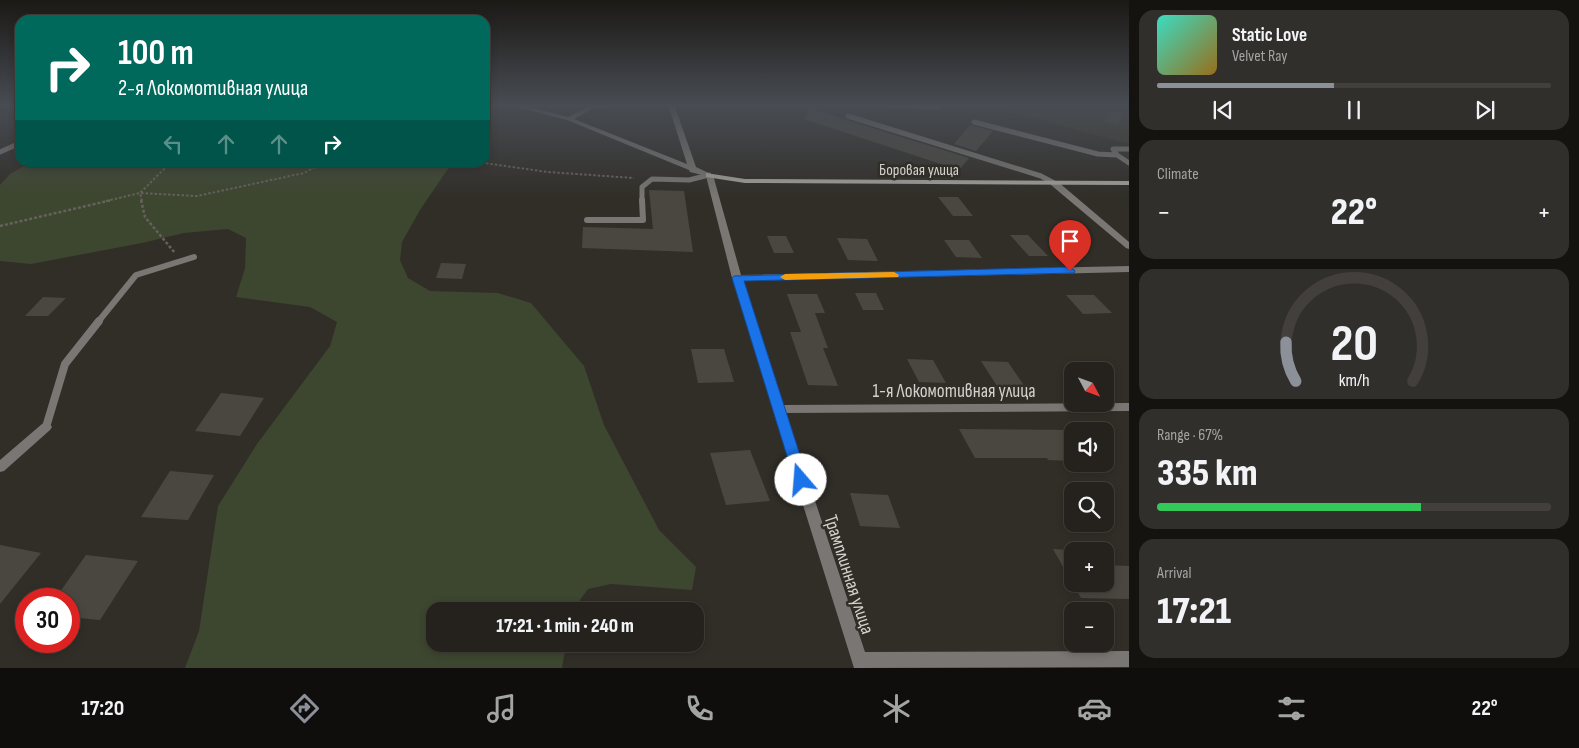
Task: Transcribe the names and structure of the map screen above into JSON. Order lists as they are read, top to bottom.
{
  "streets": {
    "street": ["Боровая улица", "1-я Локомотивная улица", "Трамплинная улица"]
  },
  "crossings": [
    ["Боровая улица", "Трамплинная улица"],
    ["1-я Локомотивная улица", "Трамплинная улица"]
  ],
  "north": "bottom right",
  "page": {
    "turn": ["100 m", "2-я Локомотивная улица"],
    "song": ["Static Love", "Velvet Ray"],
    "tile": [
      "Climate",
      ["Range · 67%", "335 km"],
      ["Arrival", "17:21"]
    ],
    "heat": ["−", "22°", "+"],
    "map_buttons": ["+", "−"],
    "limit": "30",
    "trip": "17:21 · 1 min · 240 m",
    "tabs": ["17:20", "22°"],
    "gauge": ["20", "km/h"]
  }
}
